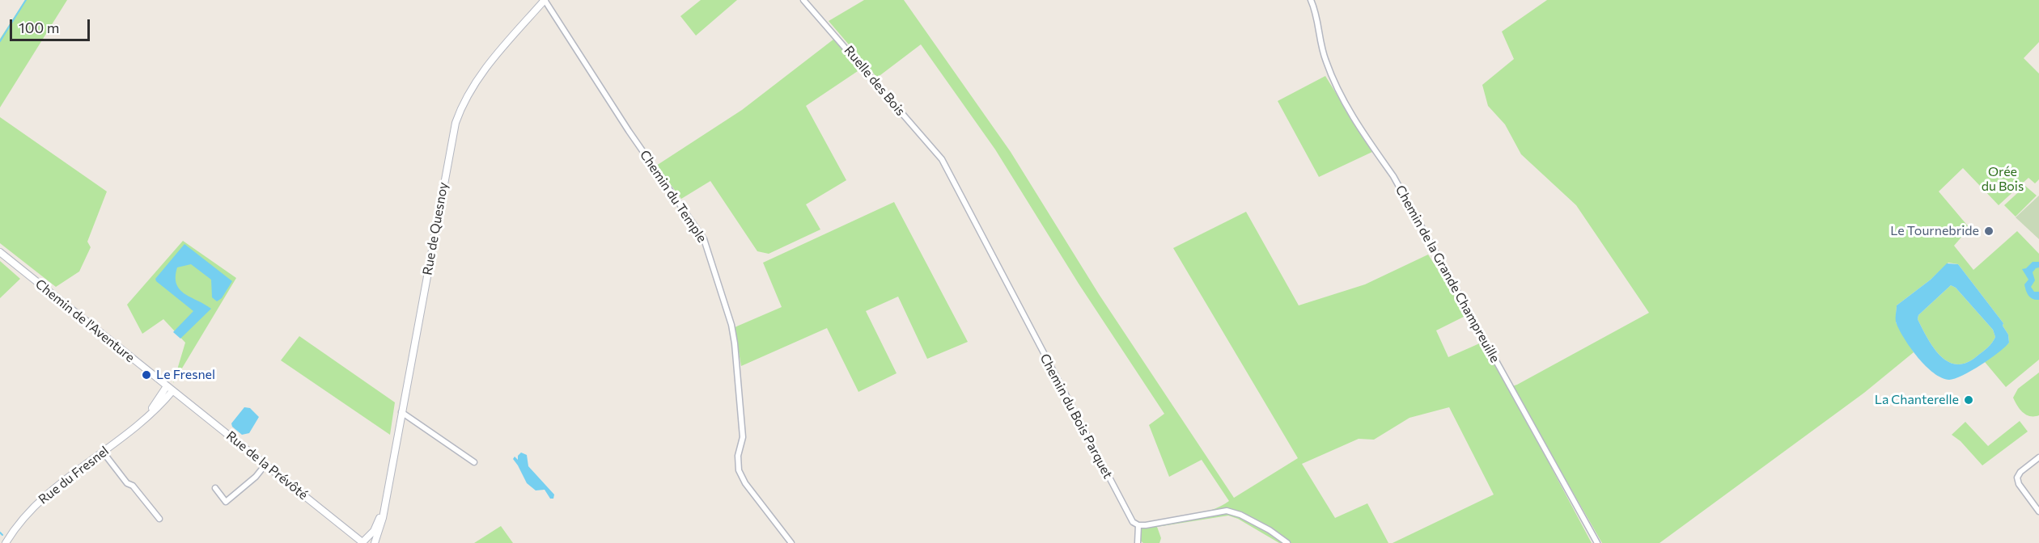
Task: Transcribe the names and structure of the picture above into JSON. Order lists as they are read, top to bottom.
{
  "streets": {
    "street": [
      "Ruelle des Bois",
      "Chemin du Temple",
      "Rue de Quesnoy",
      "Chemin de la Grande Champreuille",
      "Chemin de l'Aventure",
      "Chemin du Bois Parquet",
      "Rue de la Prévôté",
      "Rue du Fresnel"
    ]
  },
  "crossings": [
    ["Ruelle des Bois", "Chemin du Bois Parquet"],
    ["Chemin du Temple", "Rue de Quesnoy"],
    ["Rue de Quesnoy", "Rue de la Prévôté"],
    ["Chemin de l'Aventure", "Rue de la Prévôté"],
    ["Chemin de l'Aventure", "Rue du Fresnel"],
    ["Rue de la Prévôté", "Rue du Fresnel"]
  ],
  "parks": ["Orée du Bois"],
  "places": ["Le Tournebride", "Le Fresnel", "La Chanterelle"],
  "scale_bar": "100 m"
}
